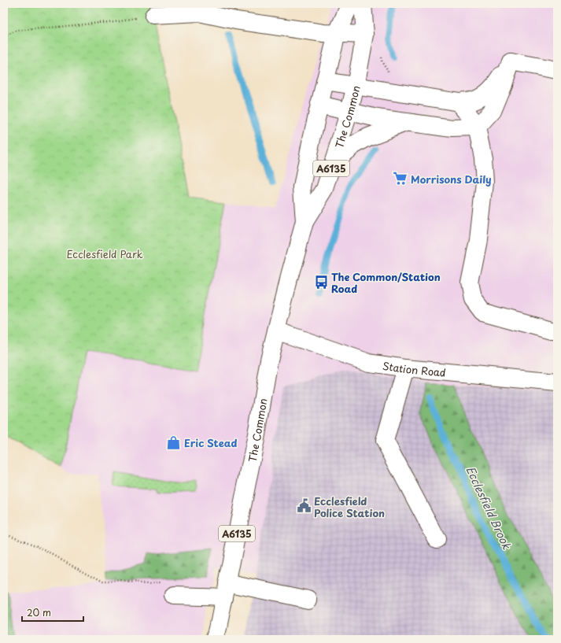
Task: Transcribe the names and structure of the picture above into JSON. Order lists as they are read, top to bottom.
{
  "streets": {
    "main road": ["The Common", "A6135", "Station Road"]
  },
  "crossings": [
    ["The Common", "Station Road"]
  ],
  "water": ["Ecclesfield Brook"],
  "parks": ["Ecclesfield Park"],
  "places": {
    "supermarket": ["Morrisons Daily"],
    "bus stop": ["The Common/Station Road"],
    "shop": ["Eric Stead"],
    "public building": ["Ecclesfield Police Station"]
  },
  "scale_bar": "20 m"
}
